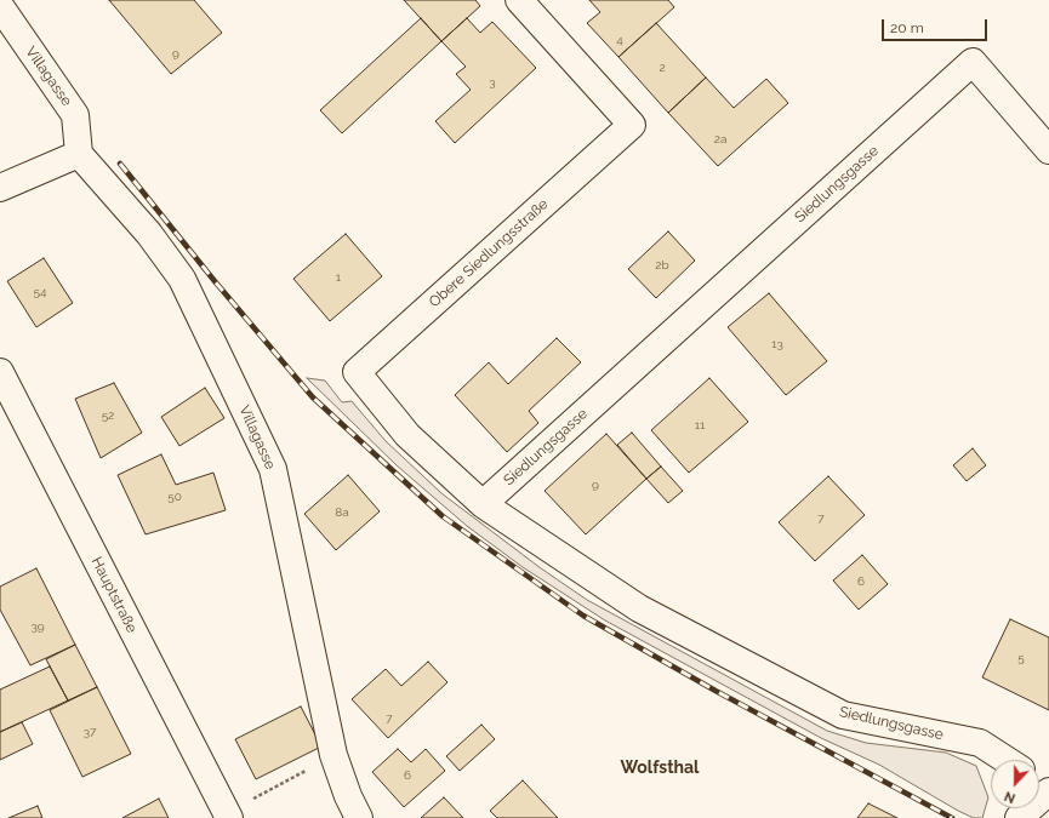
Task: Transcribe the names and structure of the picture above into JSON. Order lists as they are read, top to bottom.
{
  "streets": {
    "street": [
      "Villagasse",
      "Siedlungsgasse",
      "Obere Siedlungsstraße",
      "Hauptstraße"
    ]
  },
  "crossings": [
    ["Siedlungsgasse", "Obere Siedlungsstraße"]
  ],
  "districts": ["Wolfsthal"],
  "house_numbers": [
    "4",
    "9",
    "2",
    "3",
    "2a",
    "2b",
    "1",
    "54",
    "13",
    "52",
    "11",
    "9",
    "50",
    "8a",
    "7",
    "6",
    "39",
    "5",
    "7",
    "37",
    "6"
  ],
  "scale_bar": "20 m",
  "north": "bottom"
}
